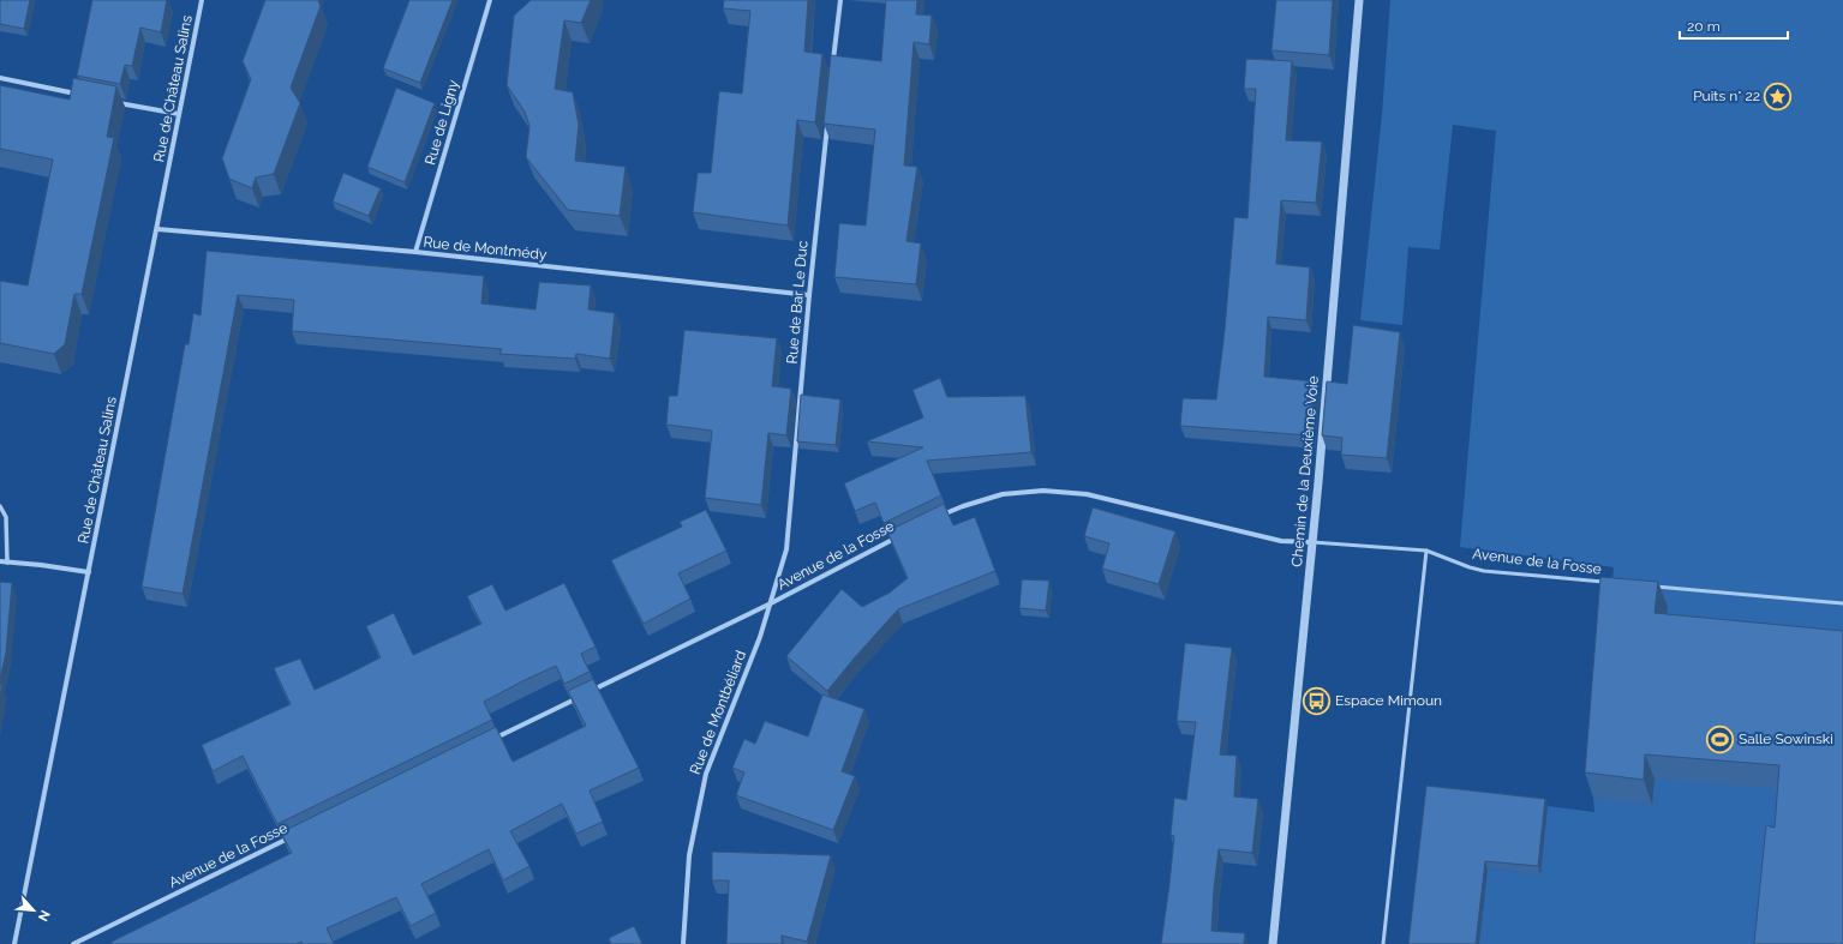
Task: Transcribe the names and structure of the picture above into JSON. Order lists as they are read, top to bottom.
{
  "streets": {
    "street": [
      "Rue de Château Salins",
      "Rue de Ligny",
      "Rue de Montmédy",
      "Rue de Bar Le Duc",
      "Chemin de la Deuxième Voie",
      "Avenue de la Fosse",
      "Rue de Montbéliard"
    ]
  },
  "crossings": [
    ["Rue de Château Salins", "Rue de Montmédy"],
    ["Rue de Ligny", "Rue de Montmédy"],
    ["Rue de Montmédy", "Rue de Bar Le Duc"],
    ["Rue de Bar Le Duc", "Avenue de la Fosse"],
    ["Rue de Bar Le Duc", "Rue de Montbéliard"],
    ["Chemin de la Deuxième Voie", "Avenue de la Fosse"],
    ["Avenue de la Fosse", "Rue de Montbéliard"]
  ],
  "places": {
    "place": ["Puits n° 22"],
    "bus stop": ["Espace Mimoun"],
    "sports": ["Salle Sowinski"]
  },
  "scale_bar": "20 m",
  "north": "bottom right"
}
